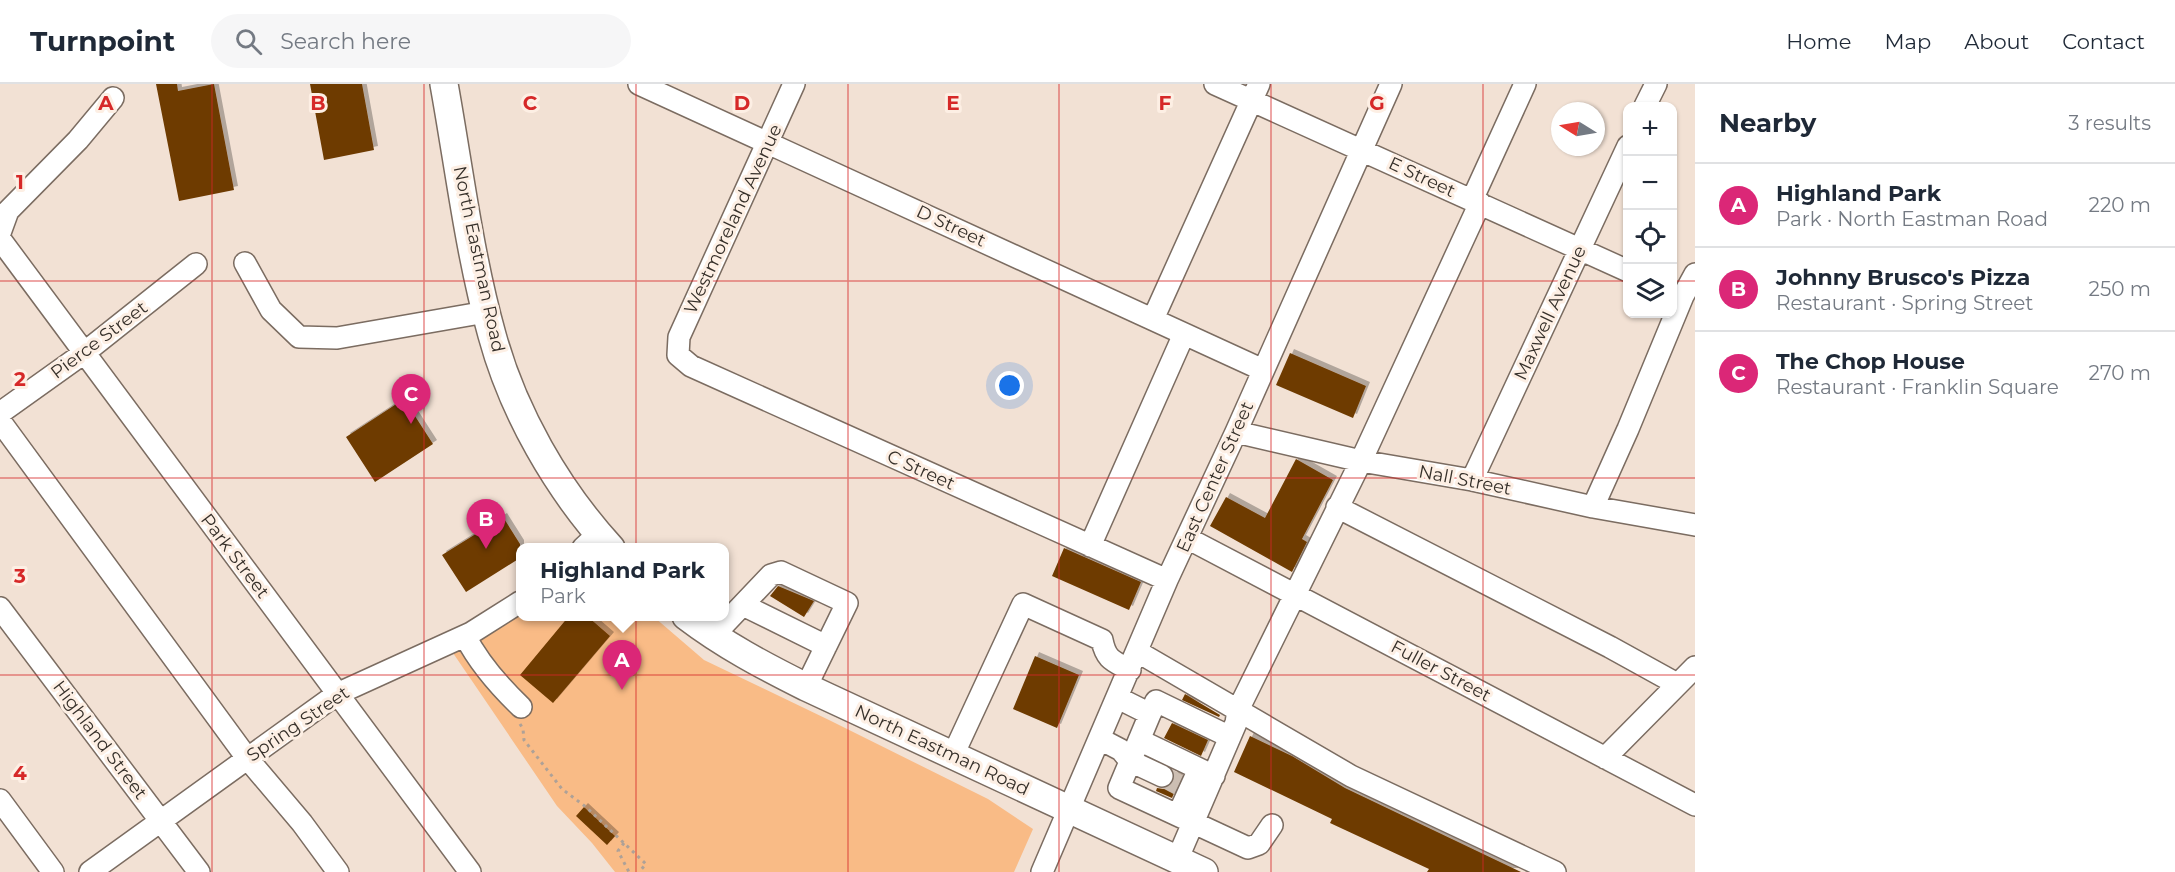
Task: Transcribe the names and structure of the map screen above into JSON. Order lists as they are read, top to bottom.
{
  "streets": {
    "main road": ["North Eastman Road"],
    "street": [
      "E Street",
      "Westmoreland Avenue",
      "D Street",
      "Maxwell Avenue",
      "Pierce Street",
      "C Street",
      "East Center Street",
      "Nall Street",
      "Park Street",
      "Fuller Street",
      "Spring Street",
      "Highland Street"
    ]
  },
  "crossings": [
    ["E Street", "Maxwell Avenue"],
    ["E Street", "East Center Street"],
    ["Westmoreland Avenue", "D Street"],
    ["Westmoreland Avenue", "C Street"],
    ["D Street", "East Center Street"],
    ["North Eastman Road", "East Center Street"],
    ["Maxwell Avenue", "Nall Street"],
    ["Pierce Street", "Park Street"],
    ["C Street", "East Center Street"],
    ["East Center Street", "Nall Street"],
    ["East Center Street", "Fuller Street"],
    ["Park Street", "Spring Street"],
    ["Spring Street", "Highland Street"]
  ],
  "north": "left",
  "page": {
    "header": "Turnpoint",
    "search": "Search here",
    "nav": [
      "Home",
      "Map",
      "About",
      "Contact"
    ],
    "heading": ["Nearby", "3 results"],
    "map_buttons": ["+", "−"],
    "list": [
      {
        "mark": "A",
        "name": "Highland Park",
        "note": "Park · North Eastman Road",
        "value": "220 m"
      },
      {
        "mark": "B",
        "name": "Johnny Brusco's Pizza",
        "note": "Restaurant · Spring Street",
        "value": "250 m"
      },
      {
        "mark": "C",
        "name": "The Chop House",
        "note": "Restaurant · Franklin Square",
        "value": "270 m"
      }
    ],
    "pins": ["C", "B", "A"],
    "popup": ["Highland Park", "Park"]
  },
  "grid": {
    "columns": [
      "A",
      "B",
      "C",
      "D",
      "E",
      "F",
      "G"
    ],
    "rows": [
      "1",
      "2",
      "3",
      "4"
    ]
  }
}
